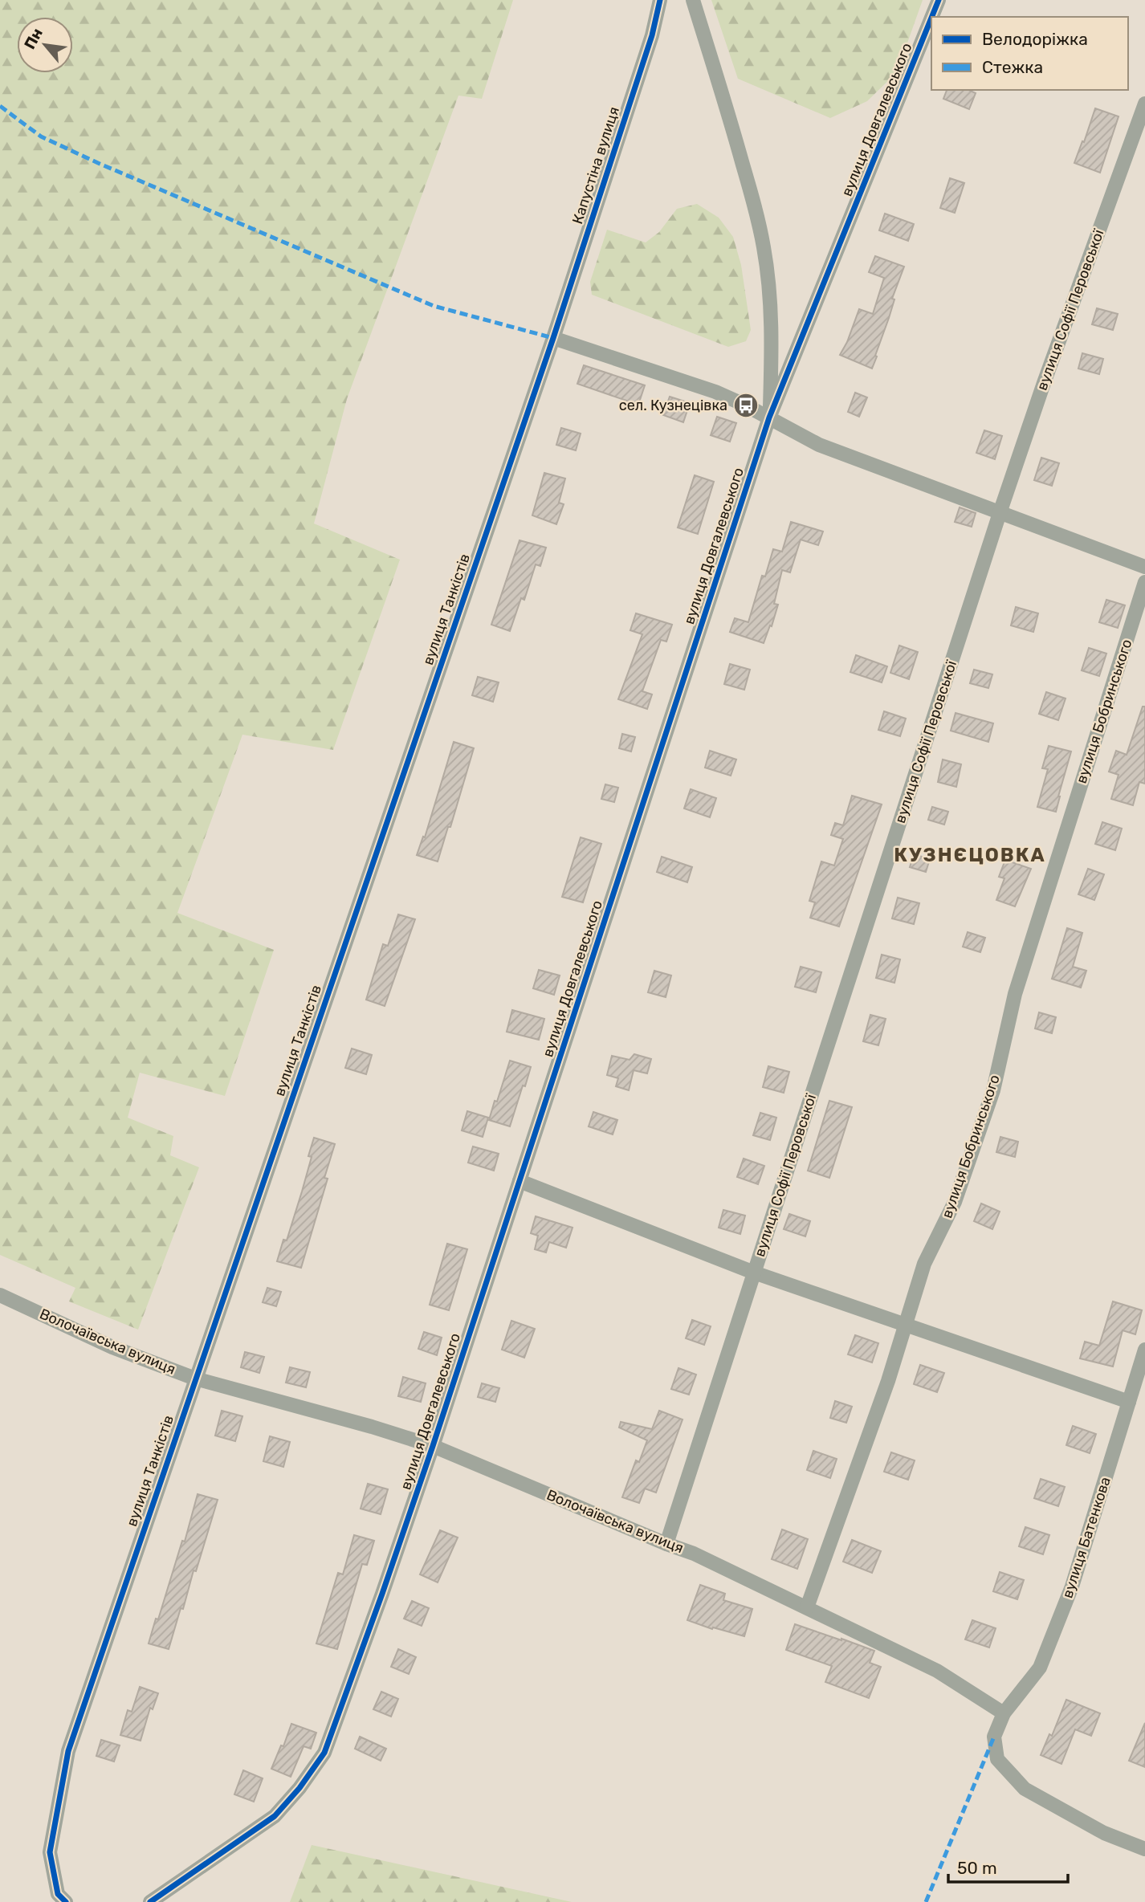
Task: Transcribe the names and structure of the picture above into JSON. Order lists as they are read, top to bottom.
{
  "streets": {
    "street": [
      "вулиця Довгалевського",
      "Капустіна вулиця",
      "вулиця Софії Перовської",
      "вулиця Танкістів",
      "вулиця Бобринського",
      "Волочаївська вулиця",
      "вулиця Батенкова"
    ]
  },
  "crossings": [
    ["вулиця Довгалевського", "Волочаївська вулиця"],
    ["Капустіна вулиця", "вулиця Танкістів"],
    ["вулиця Софії Перовської", "Волочаївська вулиця"],
    ["вулиця Танкістів", "Волочаївська вулиця"],
    ["вулиця Бобринського", "Волочаївська вулиця"],
    ["Волочаївська вулиця", "вулиця Батенкова"]
  ],
  "districts": ["КУЗНЄЦОВКА"],
  "places": {
    "bus stop": ["сел. Кузнецівка"]
  },
  "legend": ["Велодоріжка", "Стежка"],
  "scale_bar": "50 m",
  "north": "top left"
}
